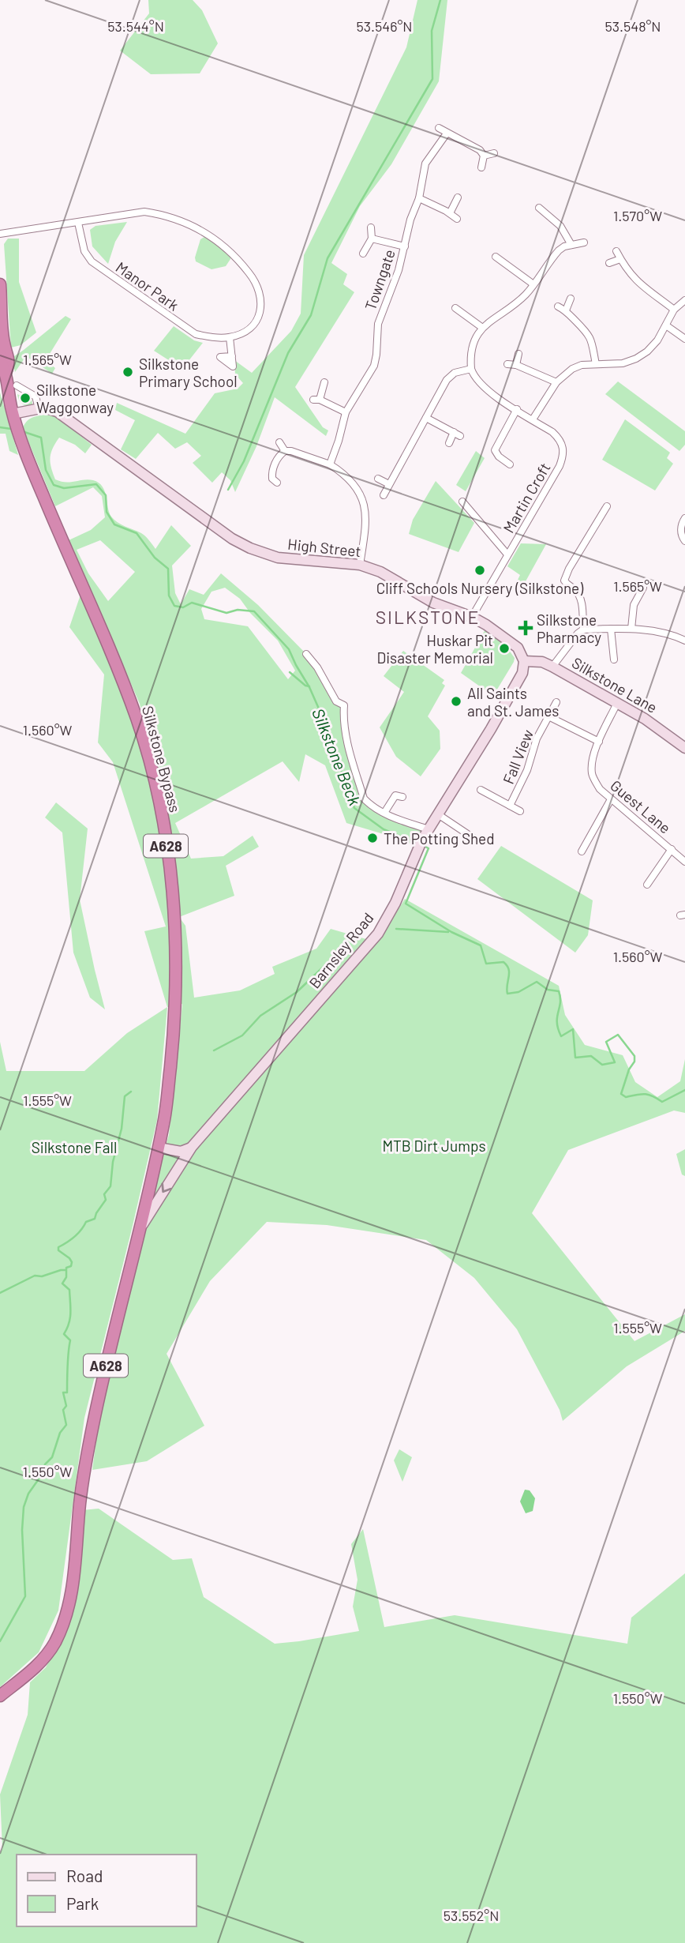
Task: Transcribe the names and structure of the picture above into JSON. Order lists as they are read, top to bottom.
{
  "streets": {
    "highway": ["Silkstone Bypass", "A628", "Barnsley Road"],
    "street": [
      "Towngate",
      "Manor Park",
      "Martin Croft",
      "High Street",
      "Silkstone Lane",
      "Fall View",
      "Guest Lane"
    ]
  },
  "crossings": [
    ["Martin Croft", "High Street"],
    ["High Street", "Silkstone Lane"],
    ["High Street", "Barnsley Road"],
    ["Silkstone Lane", "Guest Lane"],
    ["Silkstone Lane", "Barnsley Road"],
    ["Fall View", "Guest Lane"],
    ["Silkstone Bypass", "A628"],
    ["Silkstone Bypass", "Barnsley Road"]
  ],
  "districts": ["SILKSTONE"],
  "water": ["Silkstone Beck"],
  "parks": ["MTB Dirt Jumps", "Silkstone Fall"],
  "places": {
    "other": [
      "Silkstone Primary School",
      "Silkstone Waggonway",
      "Cliff Schools Nursery (Silkstone)",
      "Huskar Pit Disaster Memorial",
      "All Saints and St. James",
      "The Potting Shed"
    ],
    "health": ["Silkstone Pharmacy"]
  },
  "legend": ["Road", "Park"],
  "coordinates": [
    "53.546°N",
    "53.544°N",
    "53.548°N",
    "1.570°W",
    "1.565°W",
    "1.560°W",
    "1.555°W",
    "1.550°W",
    "53.552°N"
  ]
}
